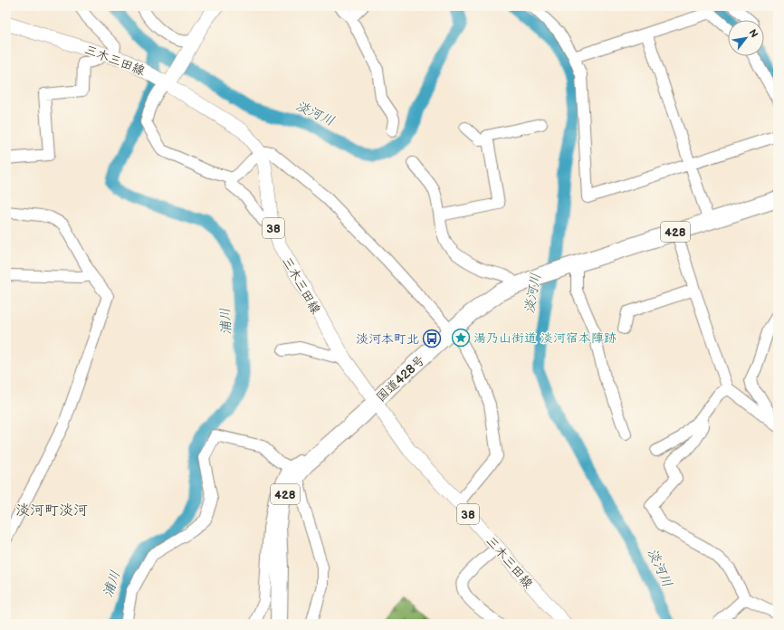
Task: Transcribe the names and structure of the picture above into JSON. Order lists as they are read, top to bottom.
{
  "streets": {
    "highway": ["428", "国道428号"],
    "main road": ["三木三田線", "38"]
  },
  "crossings": [
    ["三木三田線", "国道428号"]
  ],
  "districts": ["淡河町淡河"],
  "water": ["淡河川", "浦川"],
  "places": {
    "place": ["湯乃山街道 淡河宿本陣跡"],
    "bus stop": ["淡河本町北"]
  },
  "north": "top right"
}
